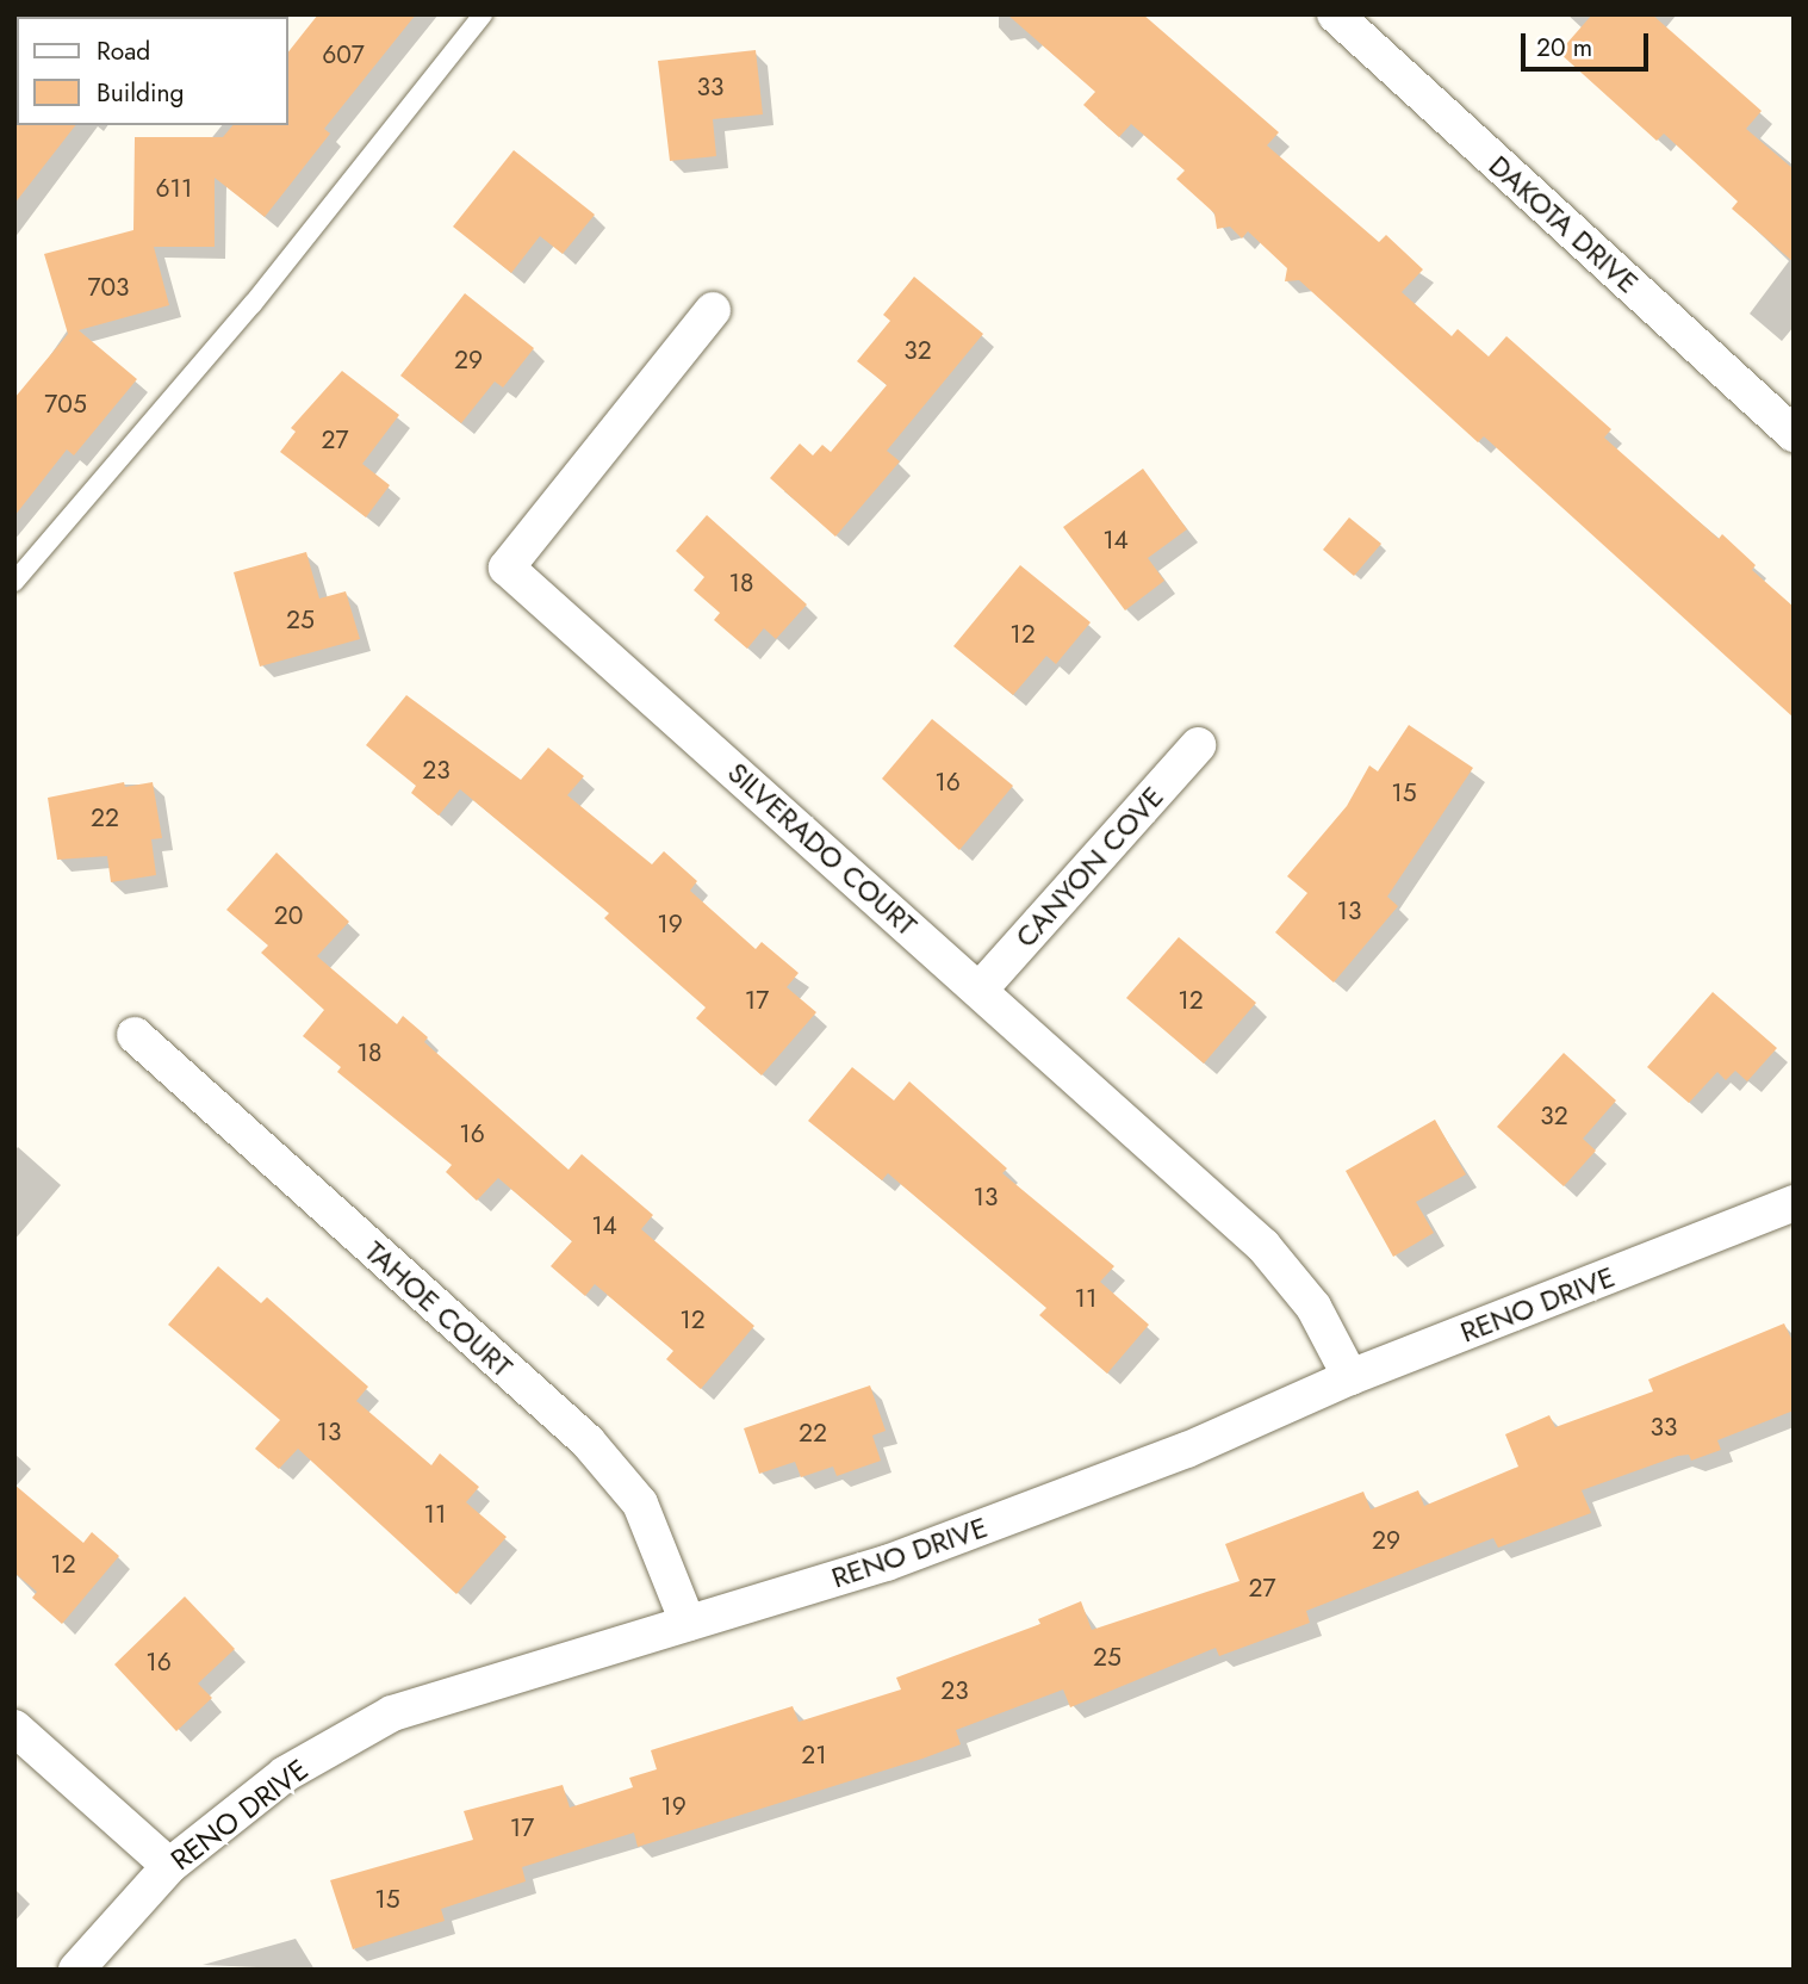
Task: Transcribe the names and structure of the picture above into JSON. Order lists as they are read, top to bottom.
{
  "streets": {
    "street": [
      "DAKOTA DRIVE",
      "SILVERADO COURT",
      "CANYON COVE",
      "RENO DRIVE",
      "TAHOE COURT"
    ]
  },
  "crossings": [
    ["SILVERADO COURT", "CANYON COVE"],
    ["SILVERADO COURT", "RENO DRIVE"],
    ["RENO DRIVE", "TAHOE COURT"]
  ],
  "house_numbers": [
    "607",
    "33",
    "611",
    "703",
    "32",
    "29",
    "705",
    "27",
    "14",
    "18",
    "25",
    "12",
    "23",
    "16",
    "15",
    "22",
    "13",
    "20",
    "19",
    "17",
    "12",
    "18",
    "32",
    "16",
    "13",
    "14",
    "11",
    "12",
    "33",
    "13",
    "22",
    "11",
    "29",
    "12",
    "27",
    "25",
    "16",
    "23",
    "21",
    "19",
    "17",
    "15"
  ],
  "legend": ["Road", "Building"],
  "scale_bar": "20 m"
}
